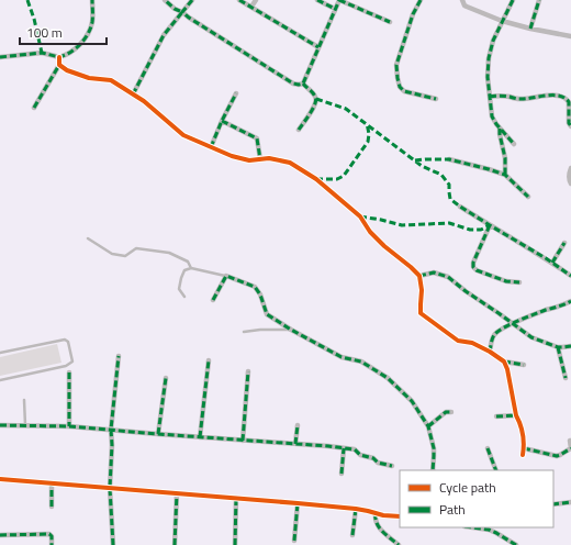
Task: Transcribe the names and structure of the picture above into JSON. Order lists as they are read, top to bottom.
{
  "legend": ["Cycle path", "Path"],
  "scale_bar": "100 m"
}
